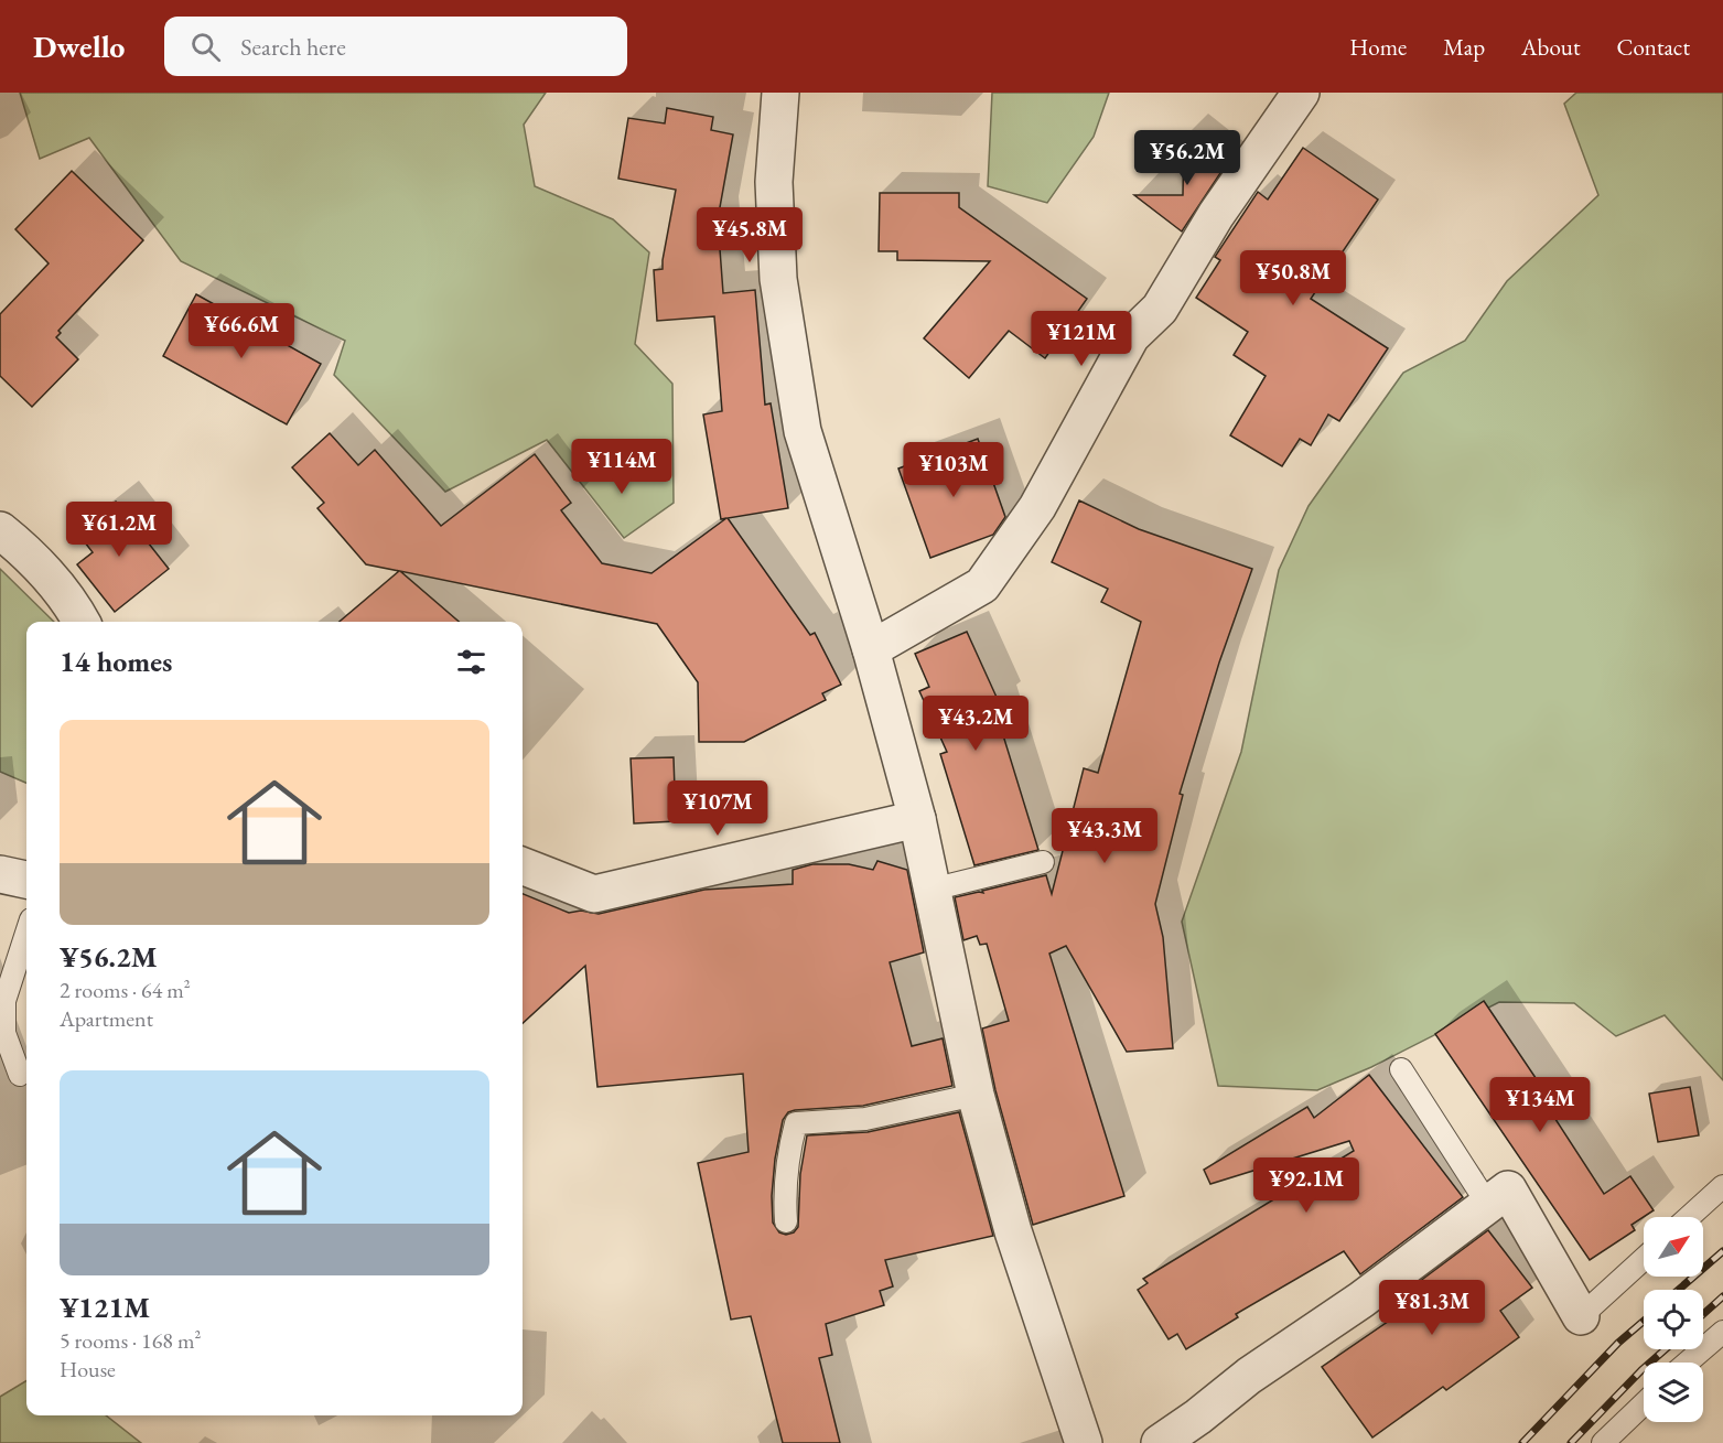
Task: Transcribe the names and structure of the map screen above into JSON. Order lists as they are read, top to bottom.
{
  "north": "top right",
  "page": {
    "header": "Dwello",
    "search": "Search here",
    "nav": [
      "Home",
      "Map",
      "About",
      "Contact"
    ],
    "price": [
      "¥56.2M",
      "¥45.8M",
      "¥50.8M",
      "¥66.6M",
      "¥121M",
      "¥114M",
      "¥103M",
      "¥61.2M",
      "¥43.2M",
      "¥107M",
      "¥43.3M",
      "¥134M",
      "¥92.1M",
      "¥81.3M"
    ],
    "heading": "14 homes",
    "list": [
      {
        "name": "¥56.2M",
        "note": "2 rooms · 64 m² · Apartment"
      },
      {
        "name": "¥121M",
        "note": "5 rooms · 168 m² · House"
      }
    ]
  }
}
